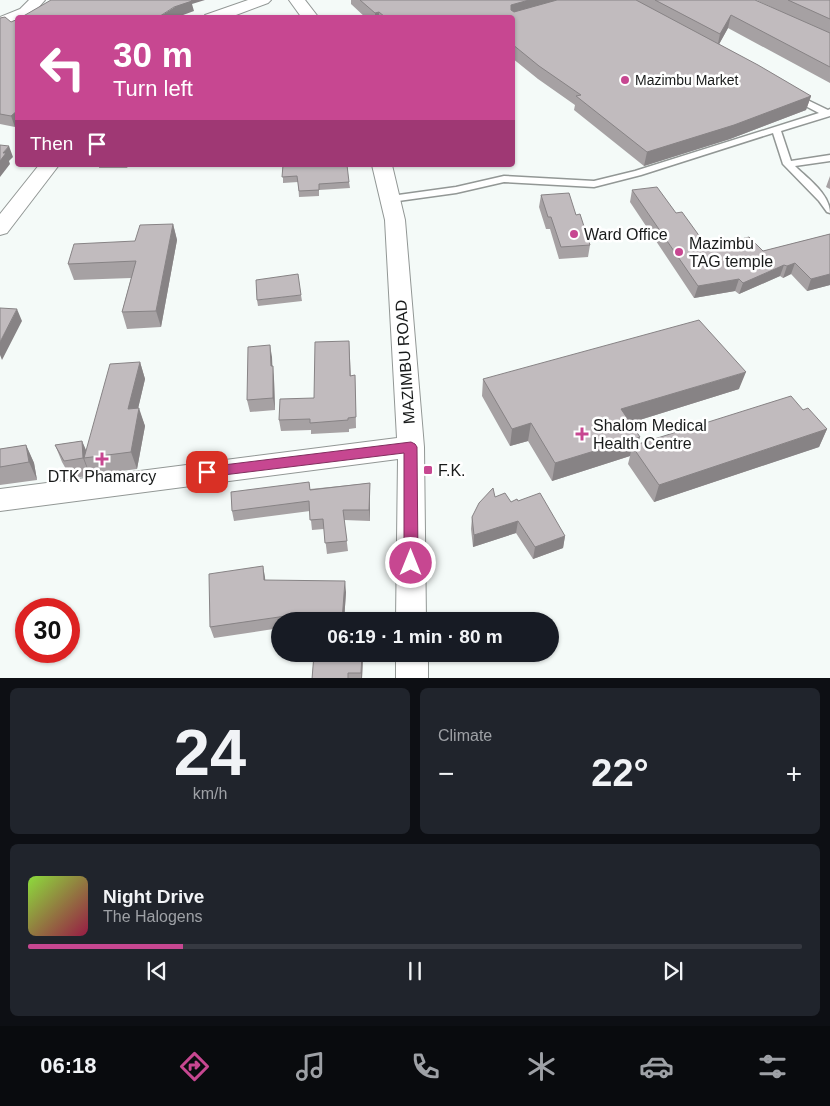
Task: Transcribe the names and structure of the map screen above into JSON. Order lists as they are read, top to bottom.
{
  "streets": {
    "street": ["MAZIMBU ROAD"]
  },
  "places": {
    "other": ["Mazimbu Market", "Ward Office", "Mazimbu TAG temple"],
    "health": ["Shalom Medical Health Centre", "DTK Phamarcy"],
    "transit": ["F.K."]
  },
  "page": {
    "turn": ["30 m", "Turn left"],
    "then": "Then",
    "limit": "30",
    "trip": "06:19 · 1 min · 80 m",
    "tile": [
      ["24", "km/h"],
      "Climate"
    ],
    "heat": ["−", "22°", "+"],
    "song": ["Night Drive", "The Halogens"],
    "tabs": "06:18"
  }
}
